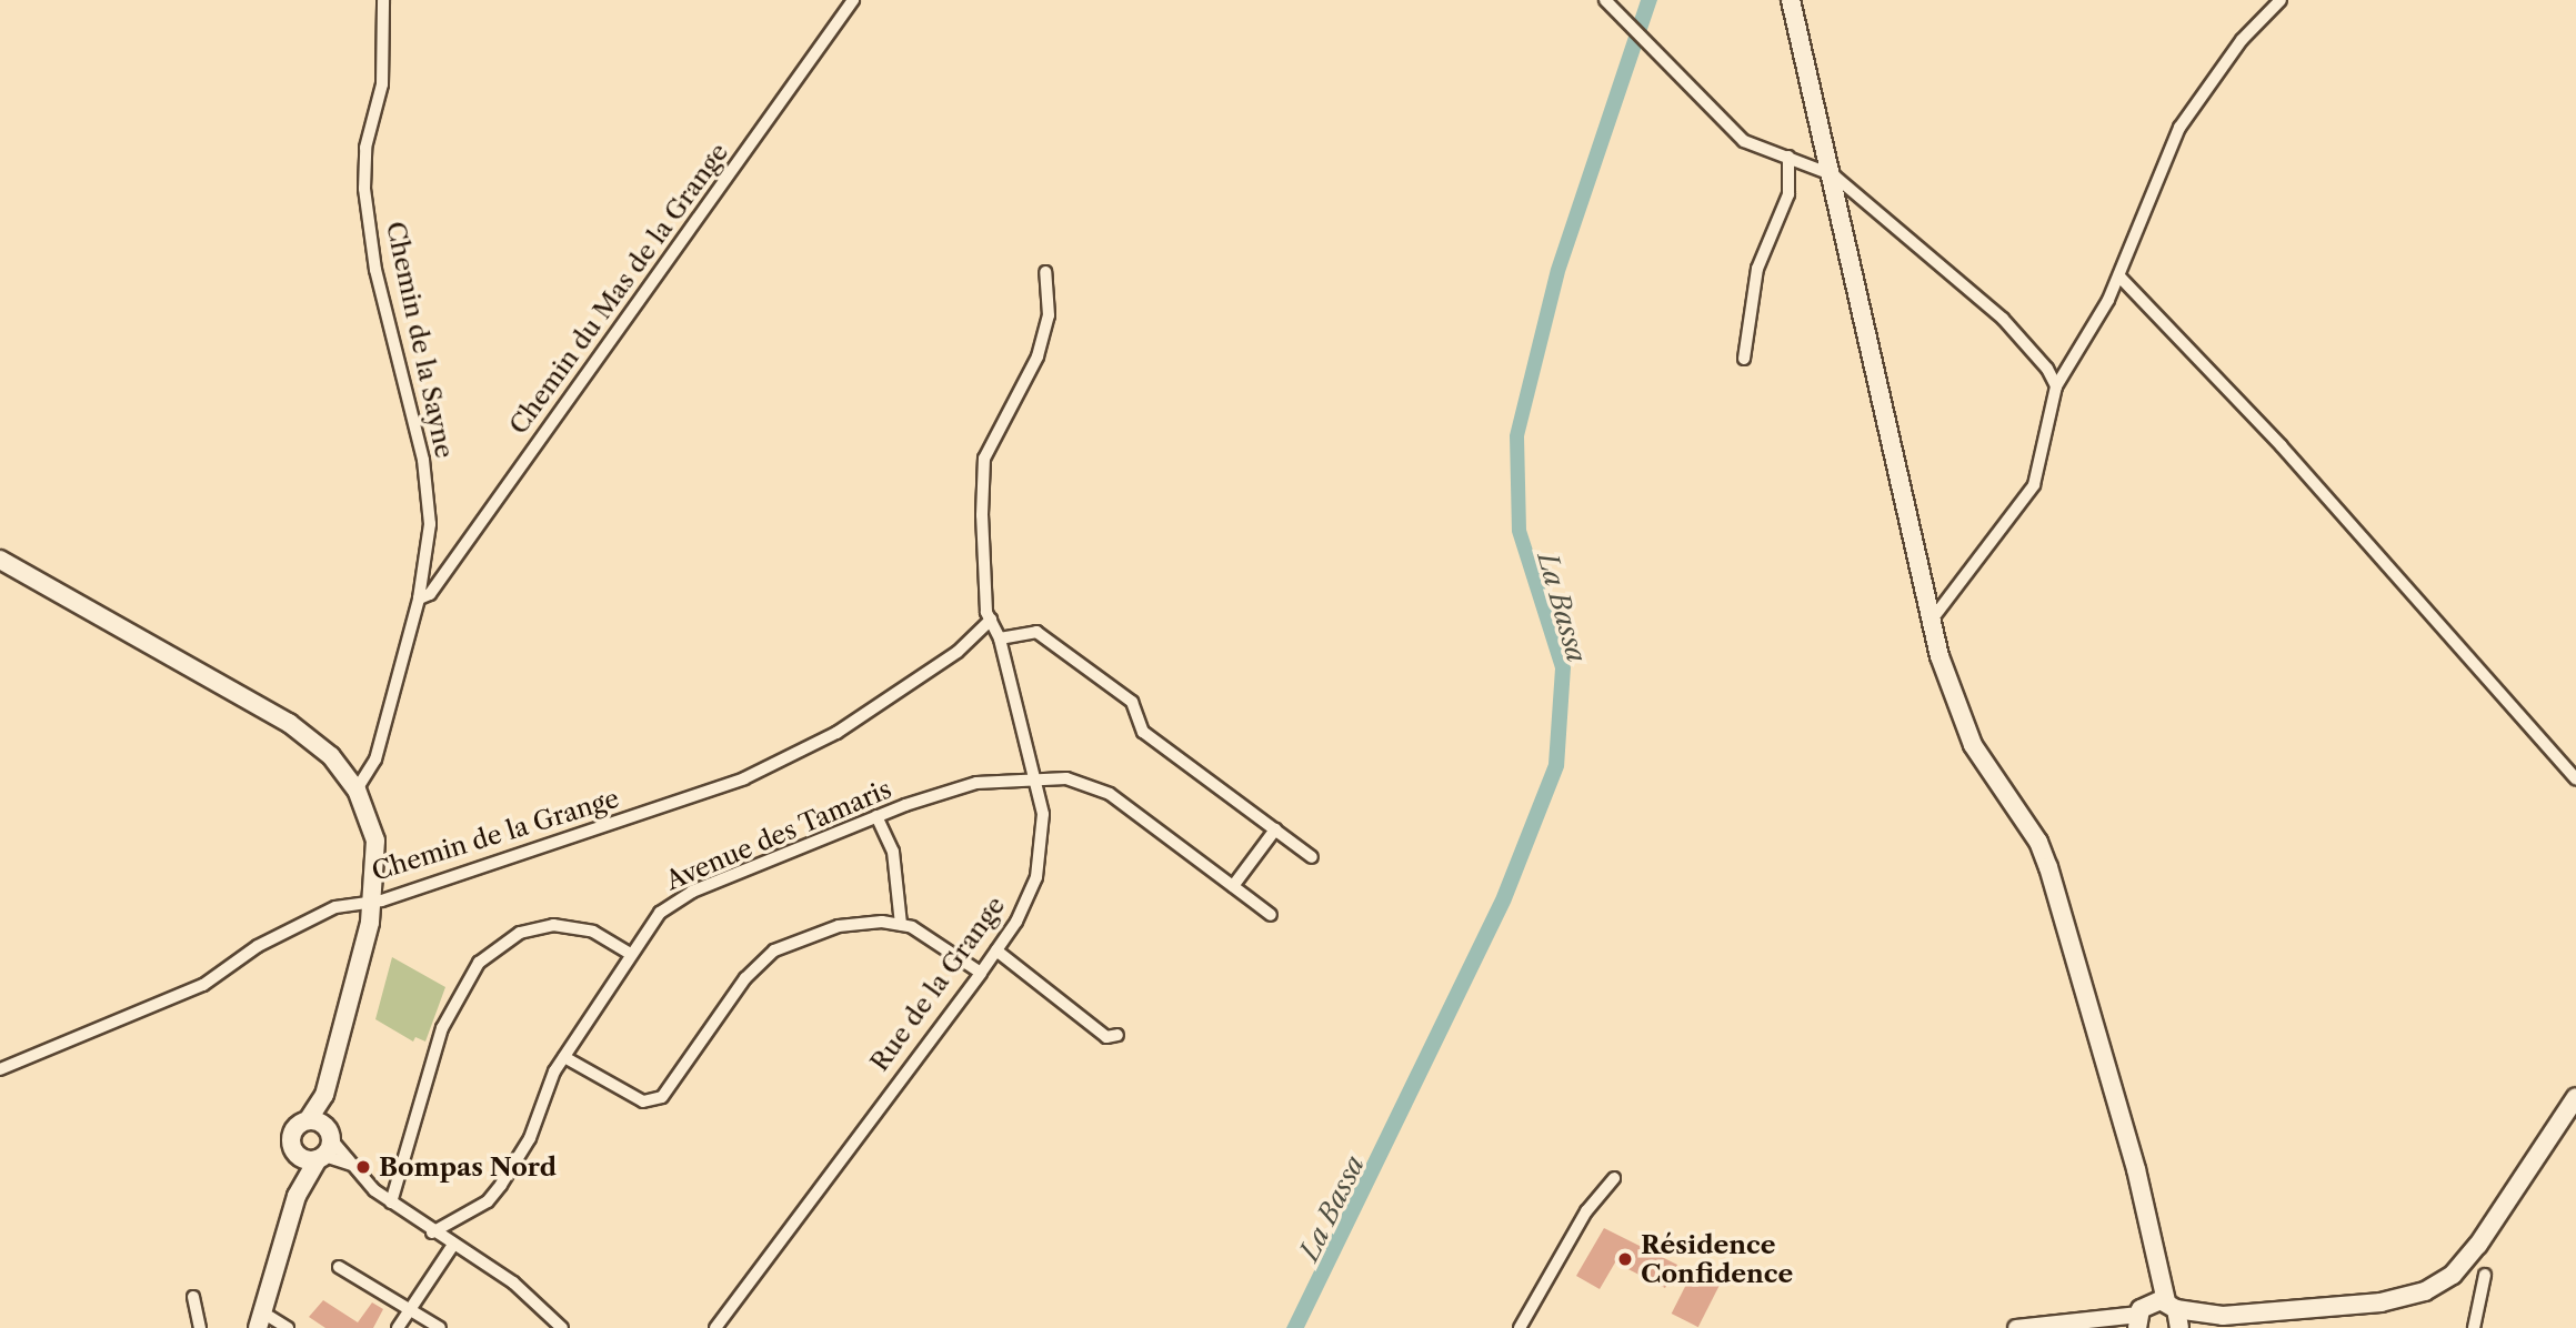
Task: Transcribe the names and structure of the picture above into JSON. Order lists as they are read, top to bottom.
{
  "streets": {
    "street": [
      "Chemin du Mas de la Grange",
      "Chemin de la Sayne",
      "Chemin de la Grange",
      "Avenue des Tamaris",
      "Rue de la Grange"
    ]
  },
  "crossings": [
    ["Chemin du Mas de la Grange", "Chemin de la Sayne"],
    ["Chemin de la Grange", "Rue de la Grange"],
    ["Avenue des Tamaris", "Rue de la Grange"]
  ],
  "water": ["La Bassa"],
  "places": ["Bompas Nord", "Résidence Confidence"]
}
